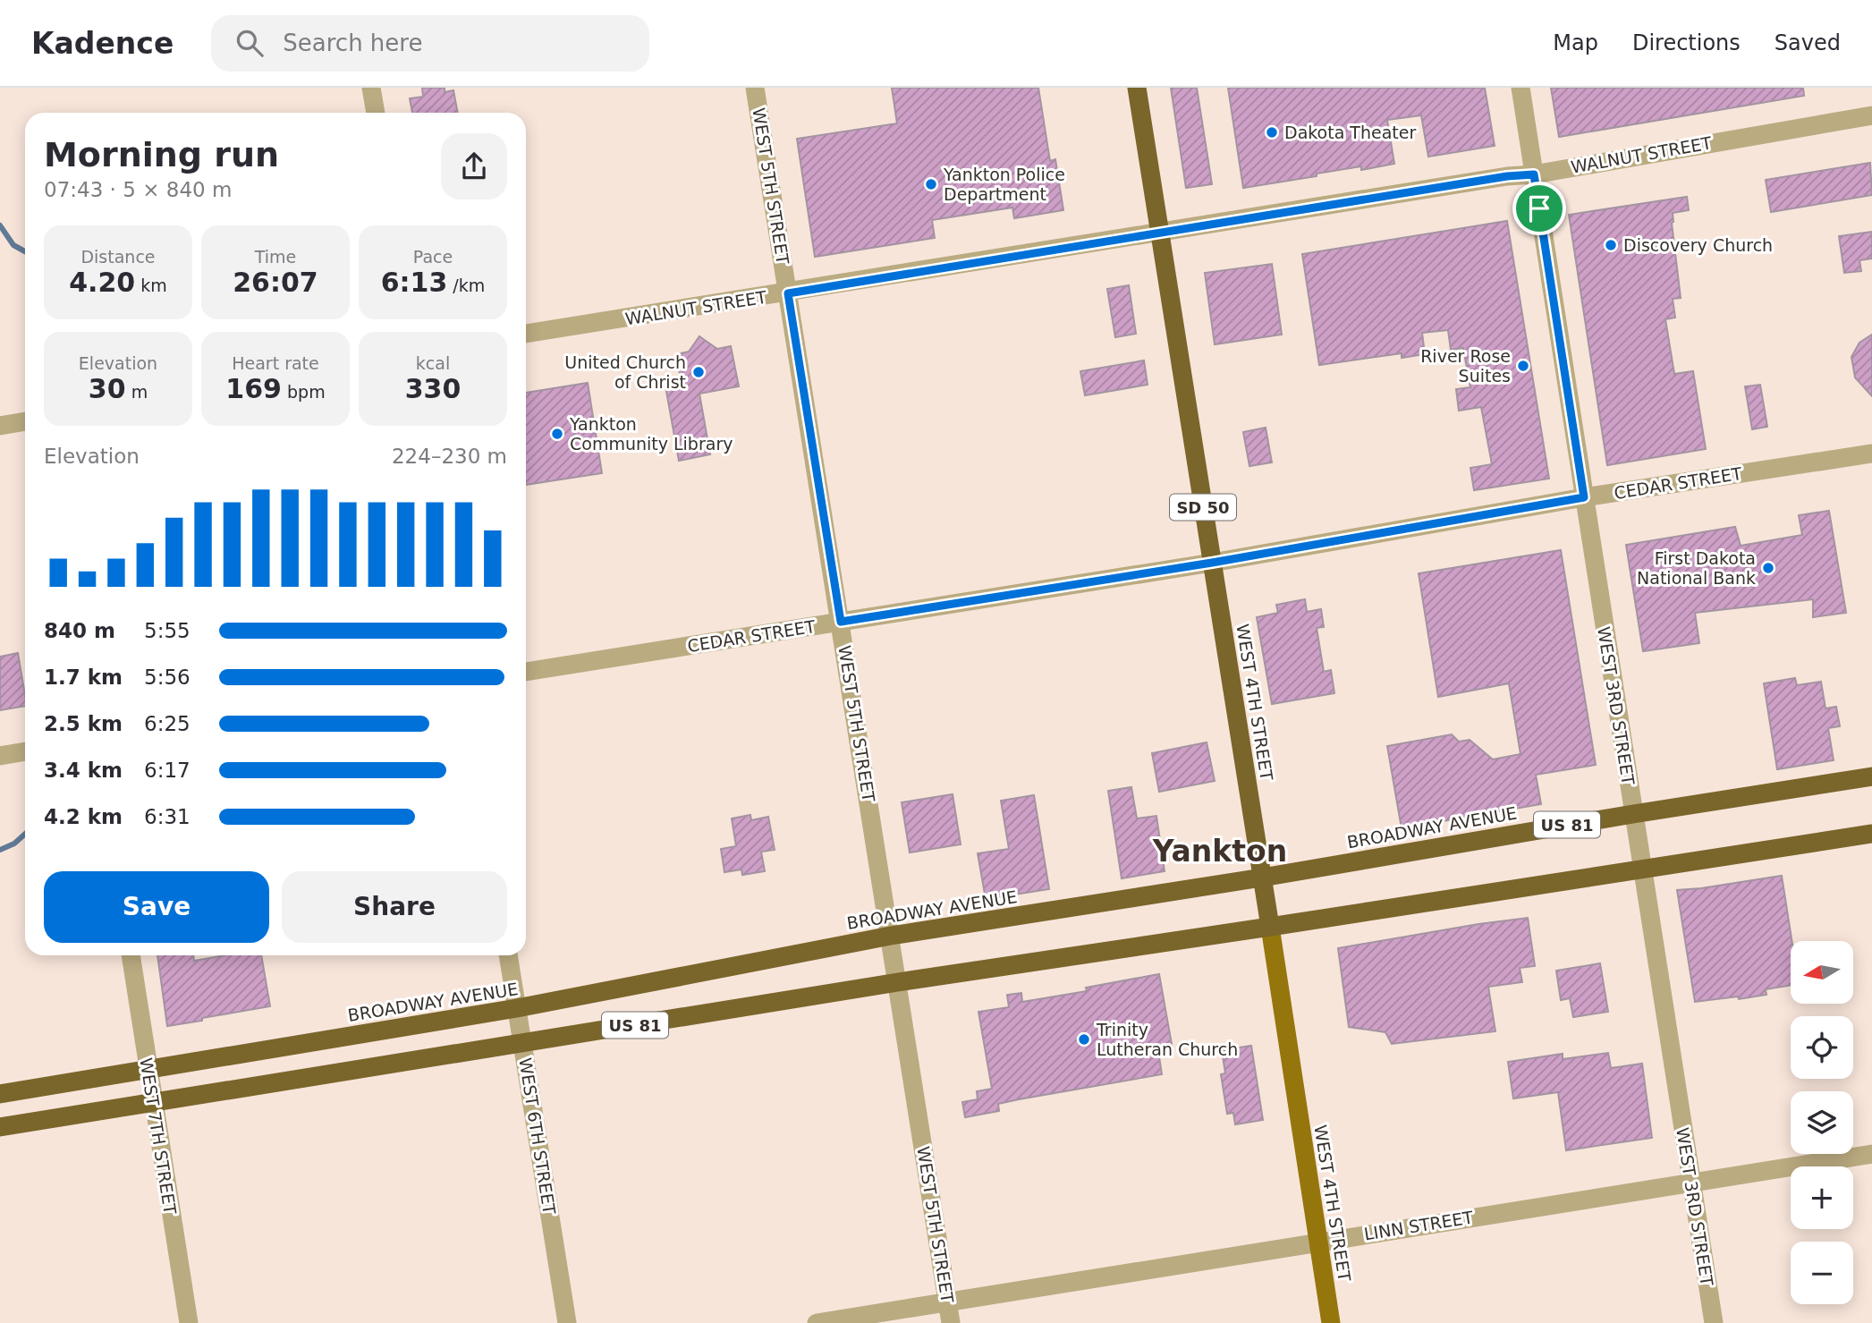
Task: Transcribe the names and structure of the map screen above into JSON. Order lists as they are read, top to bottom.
{
  "streets": {
    "highway": [
      "SD 50",
      "WEST 4TH STREET",
      "US 81",
      "BROADWAY AVENUE"
    ],
    "street": [
      "WALNUT STREET",
      "WEST 5TH STREET",
      "CEDAR STREET",
      "WEST 3RD STREET",
      "WEST 7TH STREET",
      "WEST 6TH STREET",
      "LINN STREET"
    ]
  },
  "crossings": [
    ["WALNUT STREET", "WEST 5TH STREET"],
    ["WALNUT STREET", "WEST 4TH STREET"],
    ["WALNUT STREET", "WEST 3RD STREET"],
    ["WEST 5TH STREET", "CEDAR STREET"],
    ["WEST 5TH STREET", "US 81"],
    ["WEST 5TH STREET", "BROADWAY AVENUE"],
    ["WEST 5TH STREET", "LINN STREET"],
    ["CEDAR STREET", "WEST 4TH STREET"],
    ["CEDAR STREET", "WEST 3RD STREET"],
    ["WEST 4TH STREET", "US 81"],
    ["WEST 4TH STREET", "BROADWAY AVENUE"],
    ["WEST 4TH STREET", "LINN STREET"],
    ["WEST 3RD STREET", "US 81"],
    ["WEST 3RD STREET", "BROADWAY AVENUE"],
    ["WEST 3RD STREET", "LINN STREET"],
    ["US 81", "WEST 7TH STREET"],
    ["US 81", "WEST 6TH STREET"],
    ["BROADWAY AVENUE", "WEST 7TH STREET"],
    ["BROADWAY AVENUE", "WEST 6TH STREET"]
  ],
  "districts": ["Yankton"],
  "places": [
    "Dakota Theater",
    "Yankton Police Department",
    "Discovery Church",
    "River Rose Suites",
    "United Church of Christ",
    "Yankton Community Library",
    "First Dakota National Bank",
    "Trinity Lutheran Church"
  ],
  "north": "left",
  "page": {
    "header": "Kadence",
    "search": "Search here",
    "nav": ["Map", "Directions", "Saved"],
    "heading": ["Morning run", "07:43 · 5 × 840 m"],
    "stats": [
      ["Distance", "4.20 km"],
      ["Time", "26:07"],
      ["Pace", "6:13 /km"],
      ["Elevation", "30 m"],
      ["Heart rate", "169 bpm"],
      ["kcal", "330"]
    ],
    "chart": ["Elevation", "224–230 m"],
    "list": [
      {
        "name": "840 m",
        "note": "5:55"
      },
      {
        "name": "1.7 km",
        "note": "5:56"
      },
      {
        "name": "2.5 km",
        "note": "6:25"
      },
      {
        "name": "3.4 km",
        "note": "6:17"
      },
      {
        "name": "4.2 km",
        "note": "6:31"
      }
    ],
    "buttons": ["Save", "Share"],
    "map_buttons": ["+", "−"]
  }
}
